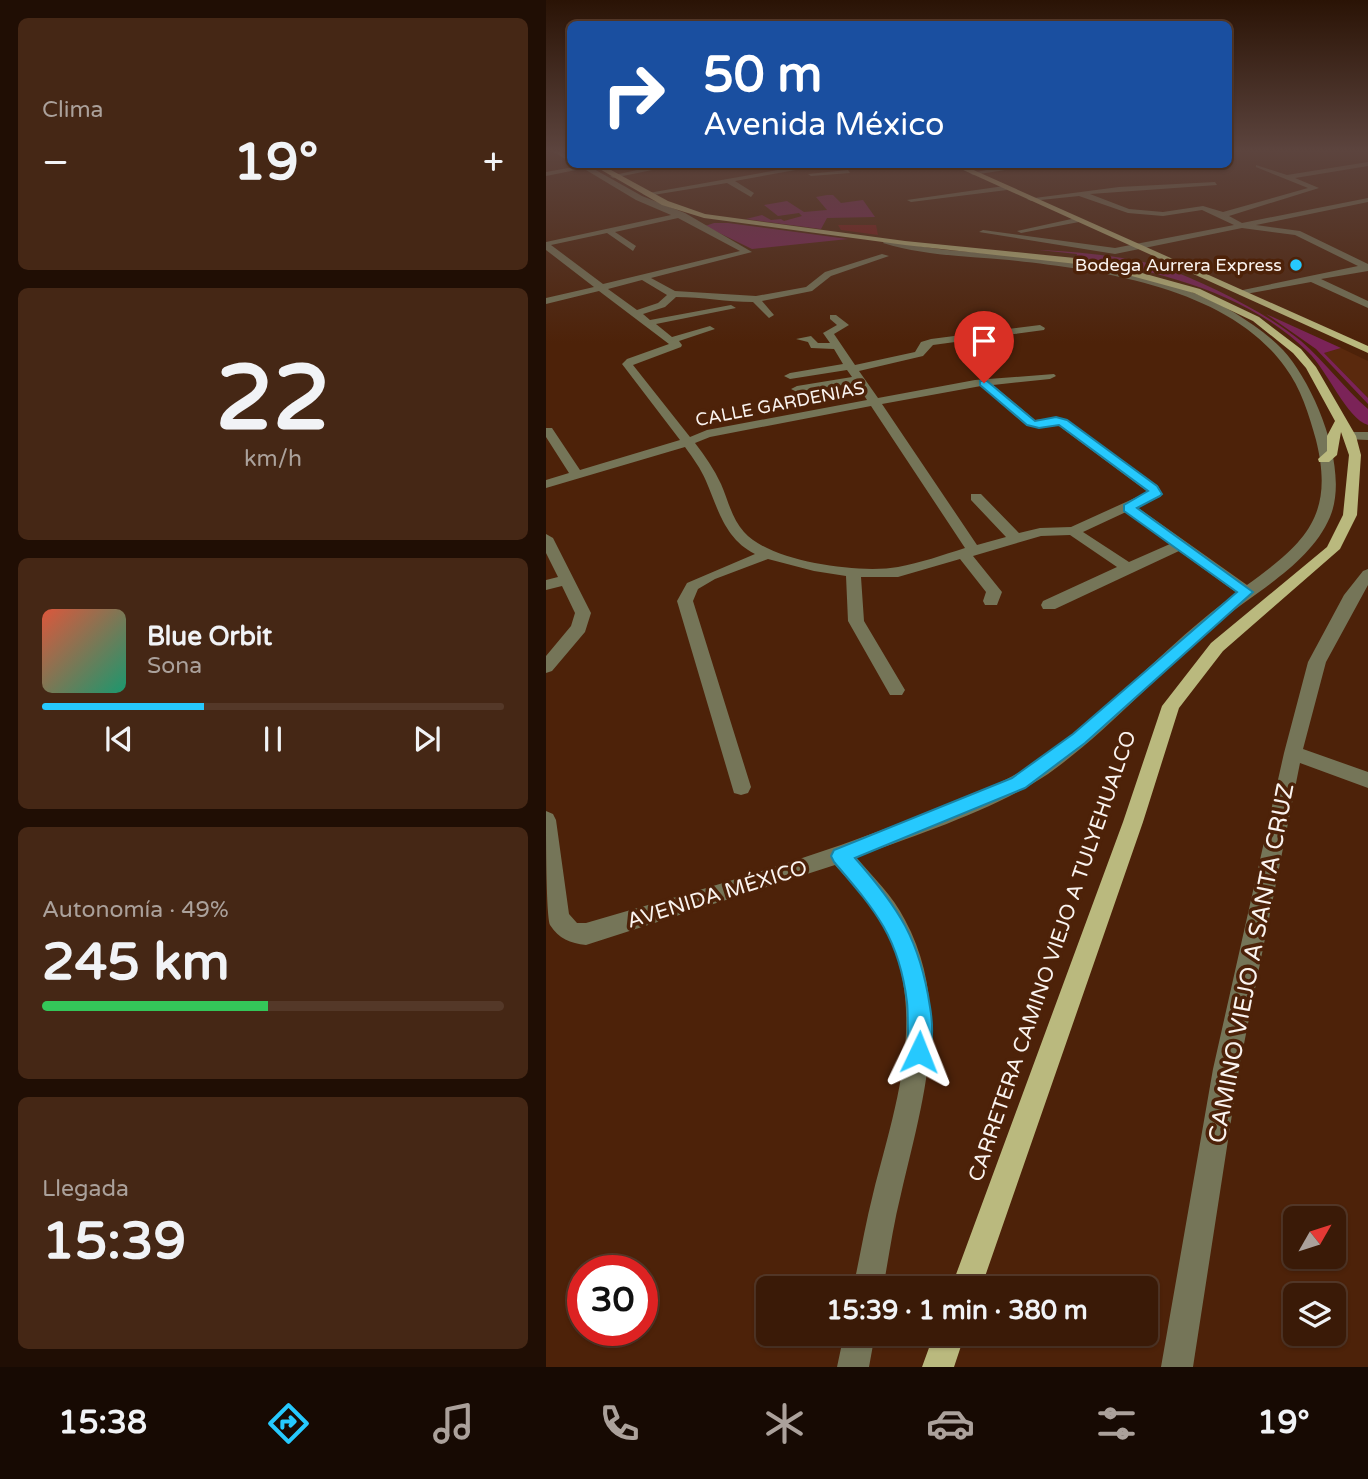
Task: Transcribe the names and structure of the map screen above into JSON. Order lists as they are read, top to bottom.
{
  "streets": {
    "main road": ["CARRETERA CAMINO VIEJO A TULYEHUALCO"],
    "street": ["CALLE GARDENIAS", "AVENIDA MÉXICO", "CAMINO VIEJO A SANTA CRUZ"]
  },
  "crossings": [
    ["AVENIDA MÉXICO", "CARRETERA CAMINO VIEJO A TULYEHUALCO"]
  ],
  "places": ["Bodega Aurrera Express"],
  "north": "top right",
  "page": {
    "tile": [
      "Clima",
      ["22", "km/h"],
      ["Autonomía · 49%", "245 km"],
      ["Llegada", "15:39"]
    ],
    "turn": ["50 m", "Avenida México"],
    "heat": ["−", "19°", "+"],
    "song": ["Blue Orbit", "Sona"],
    "limit": "30",
    "trip": "15:39 · 1 min · 380 m",
    "tabs": ["15:38", "19°"]
  }
}
